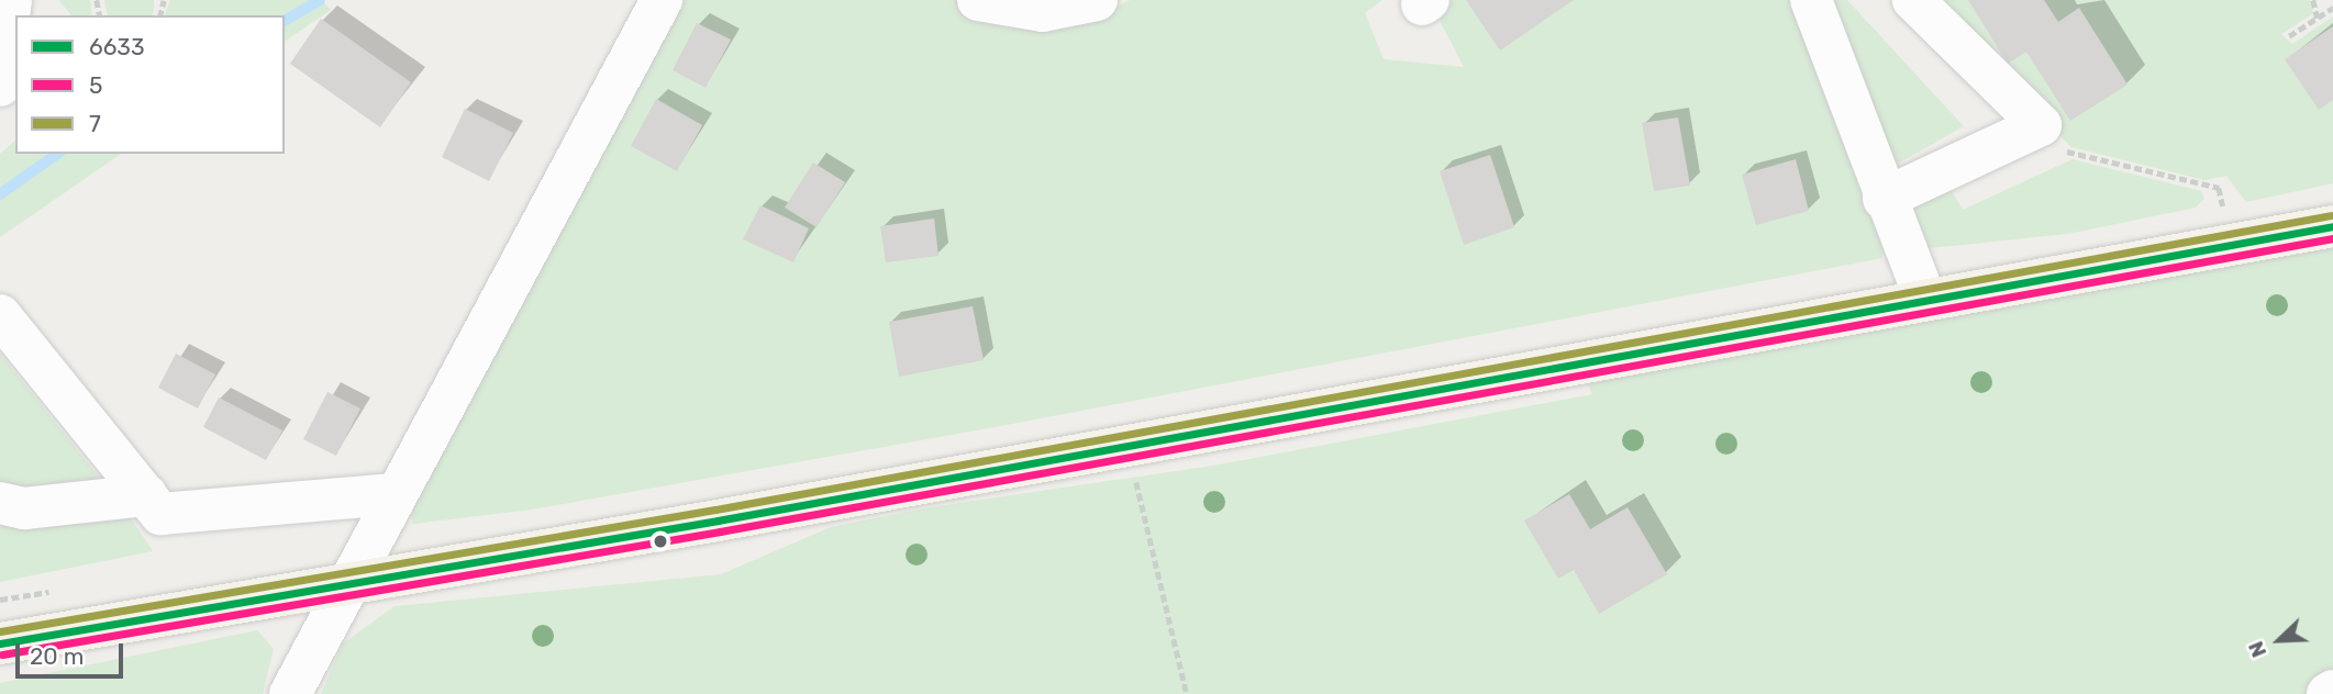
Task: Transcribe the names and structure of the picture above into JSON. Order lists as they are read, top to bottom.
{
  "lines": ["transit line 7", "transit line 6633", "transit line 5"],
  "legend": ["6633", "5", "7"],
  "scale_bar": "20 m",
  "north": "bottom left"
}
